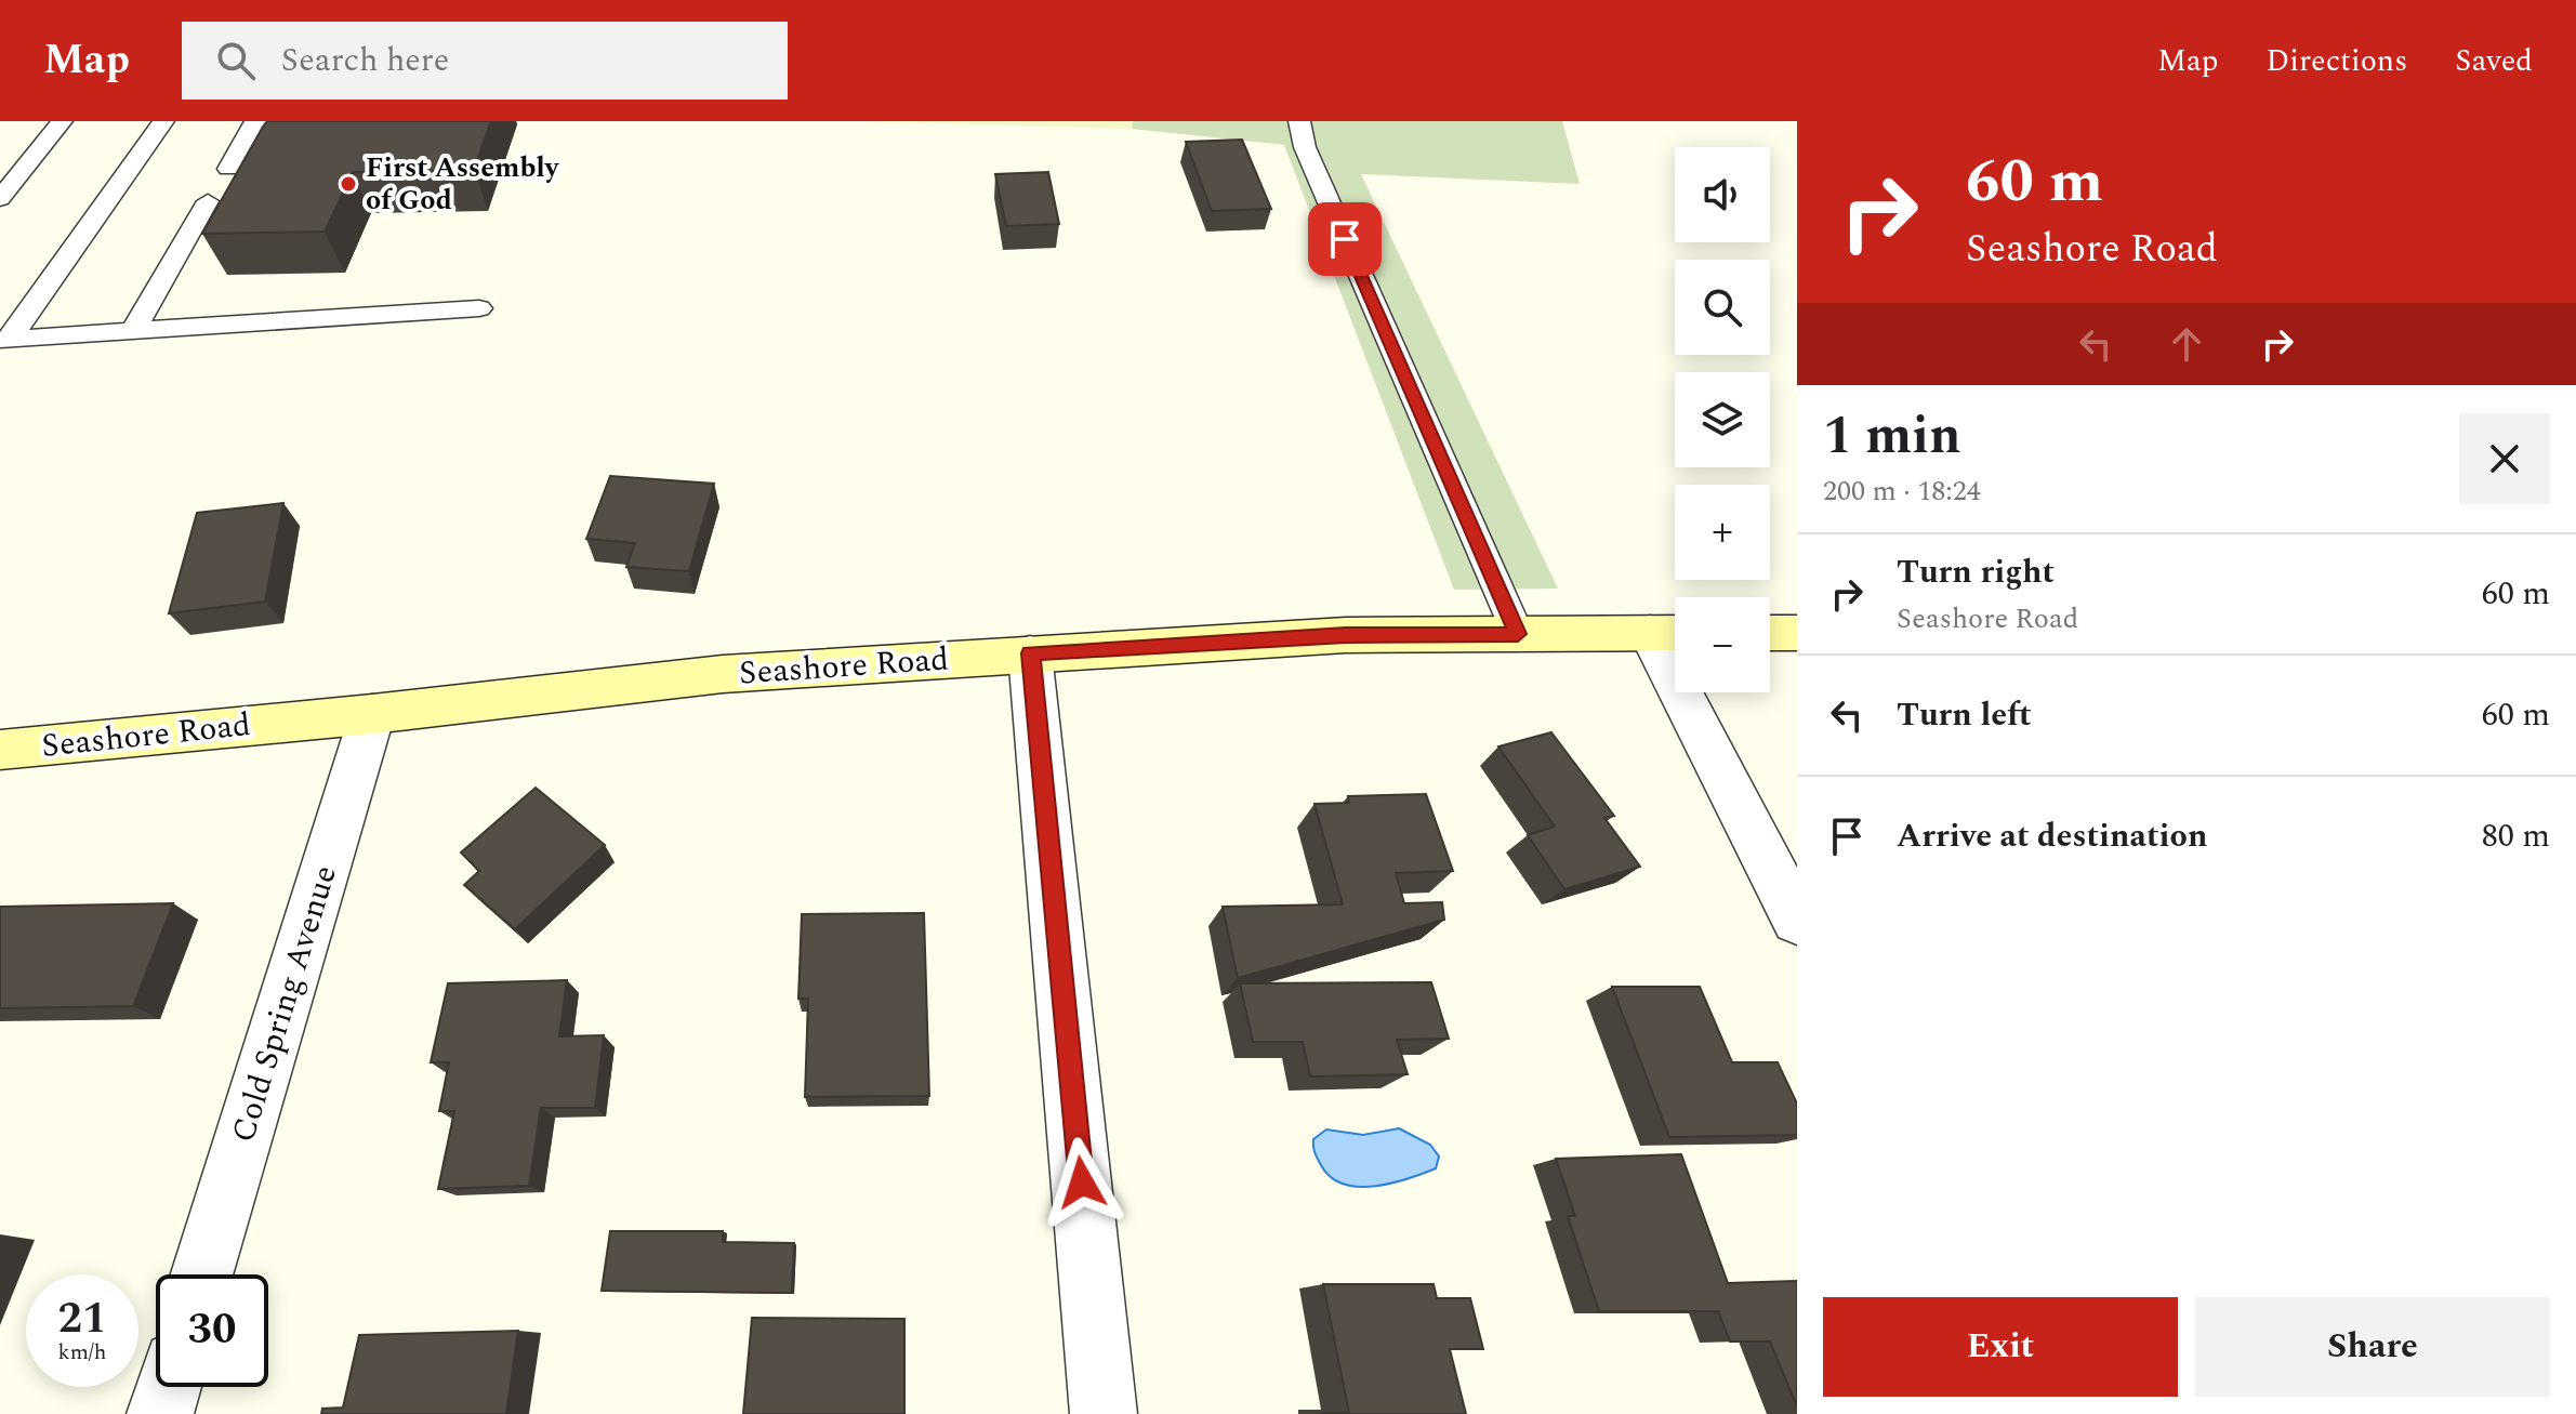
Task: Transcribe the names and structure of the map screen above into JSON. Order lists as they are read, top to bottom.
{
  "streets": {
    "main road": ["Seashore Road"],
    "street": ["Cold Spring Avenue"]
  },
  "crossings": [
    ["Seashore Road", "Cold Spring Avenue"]
  ],
  "places": ["First Assembly of God"],
  "page": {
    "header": "Map",
    "search": "Search here",
    "nav": ["Map", "Directions", "Saved"],
    "turn": ["60 m", "Seashore Road"],
    "map_buttons": ["+", "−"],
    "heading": ["1 min", "200 m · 18:24"],
    "list": [
      {
        "name": "Turn right",
        "note": "Seashore Road",
        "value": "60 m"
      },
      {
        "name": "Turn left",
        "value": "60 m"
      },
      {
        "name": "Arrive at destination",
        "value": "80 m"
      }
    ],
    "speed": "21 km/h",
    "limit": "30",
    "buttons": ["Exit", "Share"]
  }
}
